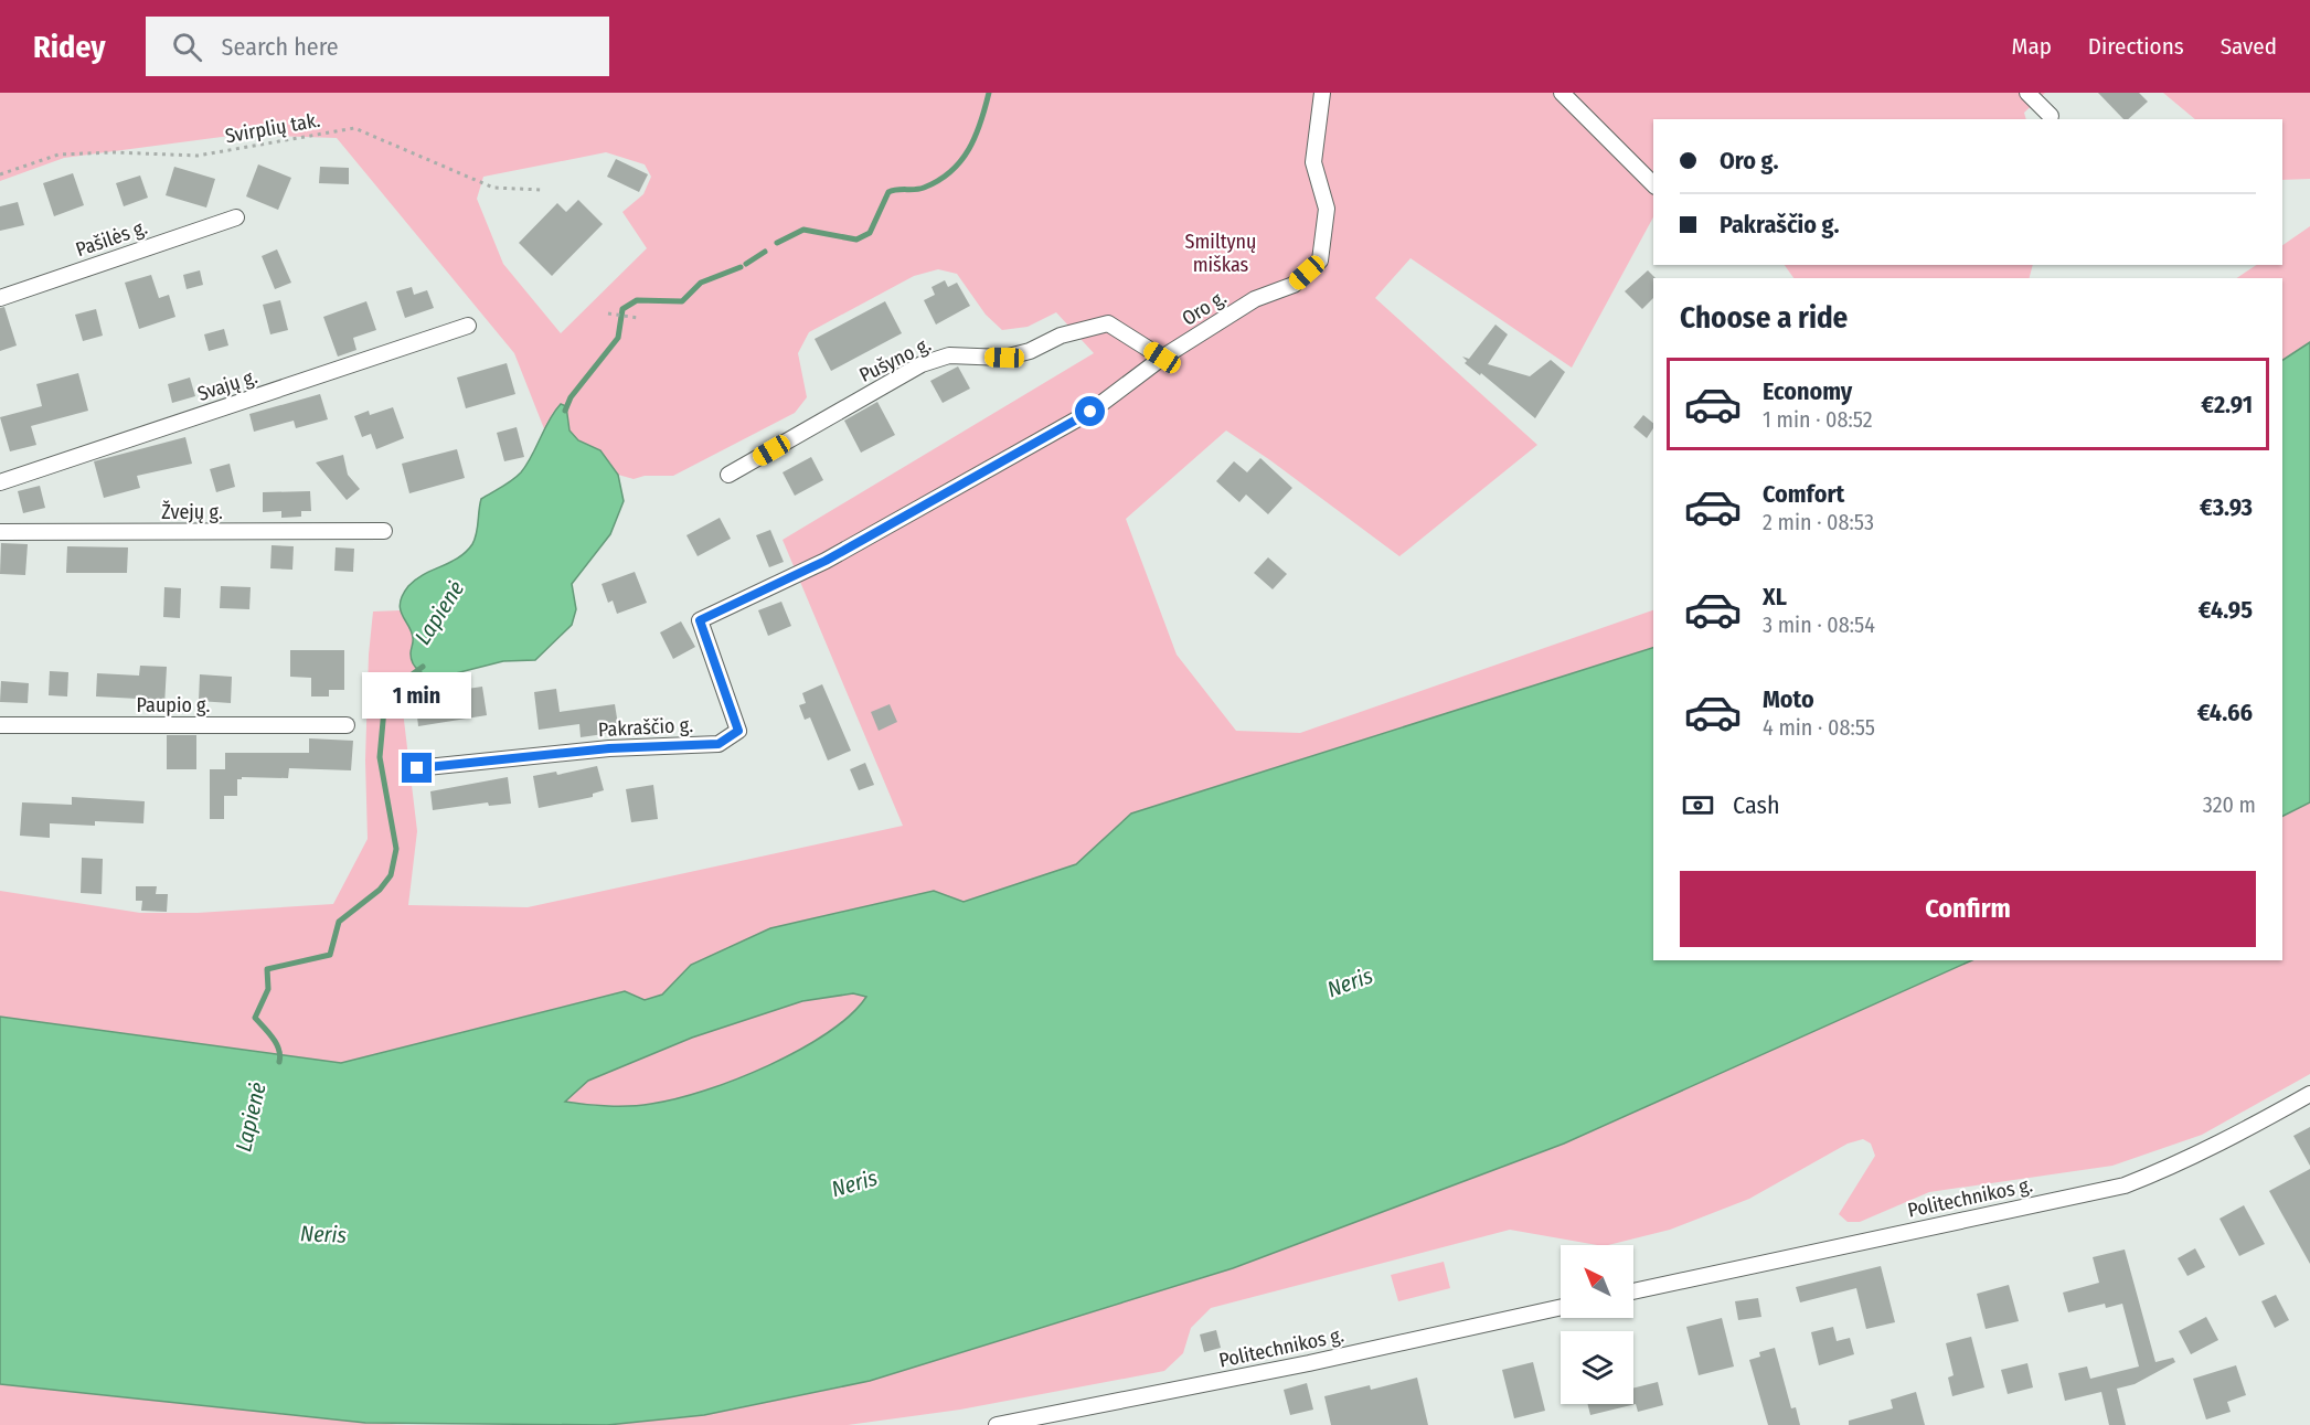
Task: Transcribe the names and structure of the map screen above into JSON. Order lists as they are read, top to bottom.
{
  "streets": {
    "street": [
      "Pašilės g.",
      "Oro g.",
      "Pušyno g.",
      "Svajų g.",
      "Žvejų g.",
      "Paupio g.",
      "Pakraščio g.",
      "Politechnikos g."
    ],
    "path": ["Svirplių tak."]
  },
  "crossings": [
    ["Oro g.", "Pušyno g."],
    ["Oro g.", "Pakraščio g."]
  ],
  "water": ["Lapienė", "Neris"],
  "parks": ["Smiltynų miškas"],
  "north": "top left",
  "page": {
    "header": "Ridey",
    "search": "Search here",
    "nav": ["Map", "Directions", "Saved"],
    "banner": ["Oro g.", "Pakraščio g."],
    "heading": "Choose a ride",
    "list": [
      {
        "name": "Economy",
        "note": "1 min · 08:52",
        "value": "€2.91"
      },
      {
        "name": "Comfort",
        "note": "2 min · 08:53",
        "value": "€3.93"
      },
      {
        "name": "XL",
        "note": "3 min · 08:54",
        "value": "€4.95"
      },
      {
        "name": "Moto",
        "note": "4 min · 08:55",
        "value": "€4.66"
      }
    ],
    "bubble": "1 min",
    "pay": ["Cash", "320 m"],
    "buttons": "Confirm"
  }
}
